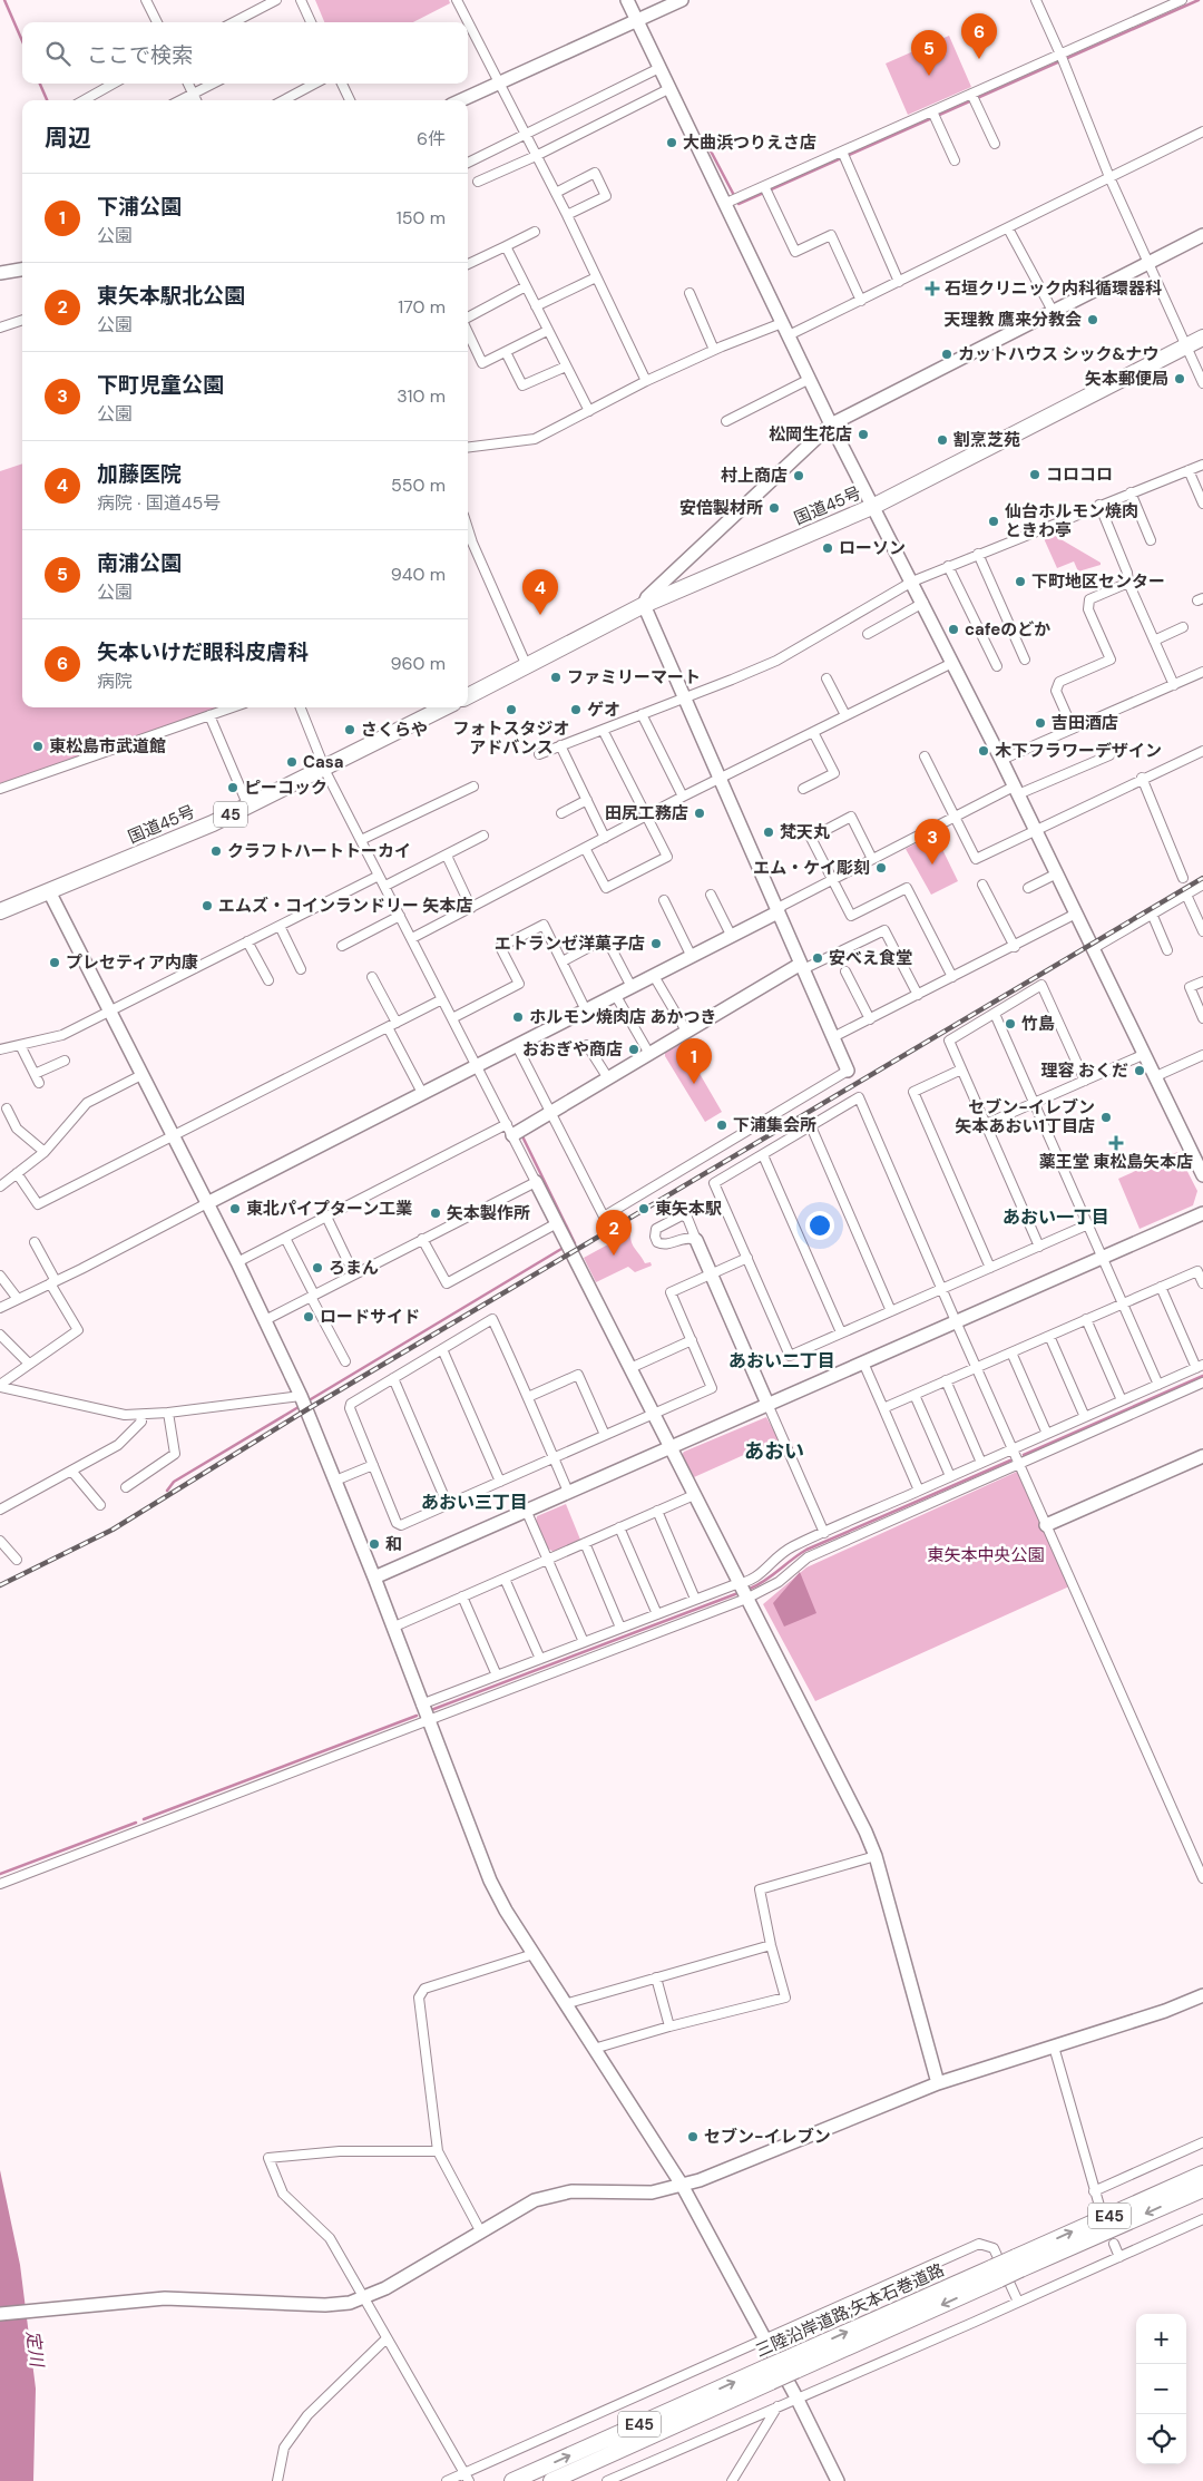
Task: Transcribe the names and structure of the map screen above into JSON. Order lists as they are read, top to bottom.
{
  "streets": {
    "highway": [
      "国道45号",
      "45",
      "E45",
      "三陸沿岸道路;矢本石巻道路"
    ]
  },
  "districts": [
    "あおい一丁目",
    "あおい二丁目",
    "あおい",
    "あおい三丁目"
  ],
  "water": ["定川"],
  "parks": ["東矢本中央公園"],
  "places": {
    "other": [
      "大曲浜つりえさ店",
      "天理教 鷹来分教会",
      "カットハウス シック&ナウ",
      "矢本郵便局",
      "松岡生花店",
      "割烹芝苑",
      "コロコロ",
      "村上商店",
      "安倍製材所",
      "仙台ホルモン焼肉 ときわ亭",
      "ローソン",
      "下町地区センター",
      "cafeのどか",
      "ファミリーマート",
      "フォトスタジオ アドバンス",
      "ゲオ",
      "吉田酒店",
      "さくらや",
      "東松島市武道館",
      "木下フラワーデザイン",
      "Casa",
      "ピーコック",
      "田尻工務店",
      "梵天丸",
      "クラフトハートトーカイ",
      "エム・ケイ彫刻",
      "エムズ・コインランドリー 矢本店",
      "エトランゼ洋菓子店",
      "安べえ食堂",
      "プレセティア内康",
      "ホルモン焼肉店 あかつき",
      "竹島",
      "おおぎや商店",
      "理容 おくだ",
      "セブン-イレブン 矢本あおい1丁目店",
      "下浦集会所",
      "東北パイプターン工業",
      "東矢本駅",
      "矢本製作所",
      "ろまん",
      "ロードサイド",
      "和",
      "セブン-イレブン"
    ],
    "health": ["石垣クリニック内科循環器科", "薬王堂 東松島矢本店"]
  },
  "page": {
    "pins": [
      "6",
      "5",
      "4",
      "3",
      "1",
      "2"
    ],
    "search": "ここで検索",
    "heading": ["周辺", "6件"],
    "list": [
      {
        "mark": "1",
        "name": "下浦公園",
        "note": "公園",
        "value": "150 m"
      },
      {
        "mark": "2",
        "name": "東矢本駅北公園",
        "note": "公園",
        "value": "170 m"
      },
      {
        "mark": "3",
        "name": "下町児童公園",
        "note": "公園",
        "value": "310 m"
      },
      {
        "mark": "4",
        "name": "加藤医院",
        "note": "病院 · 国道45号",
        "value": "550 m"
      },
      {
        "mark": "5",
        "name": "南浦公園",
        "note": "公園",
        "value": "940 m"
      },
      {
        "mark": "6",
        "name": "矢本いけだ眼科皮膚科",
        "note": "病院",
        "value": "960 m"
      }
    ],
    "map_buttons": ["+", "−"]
  }
}
